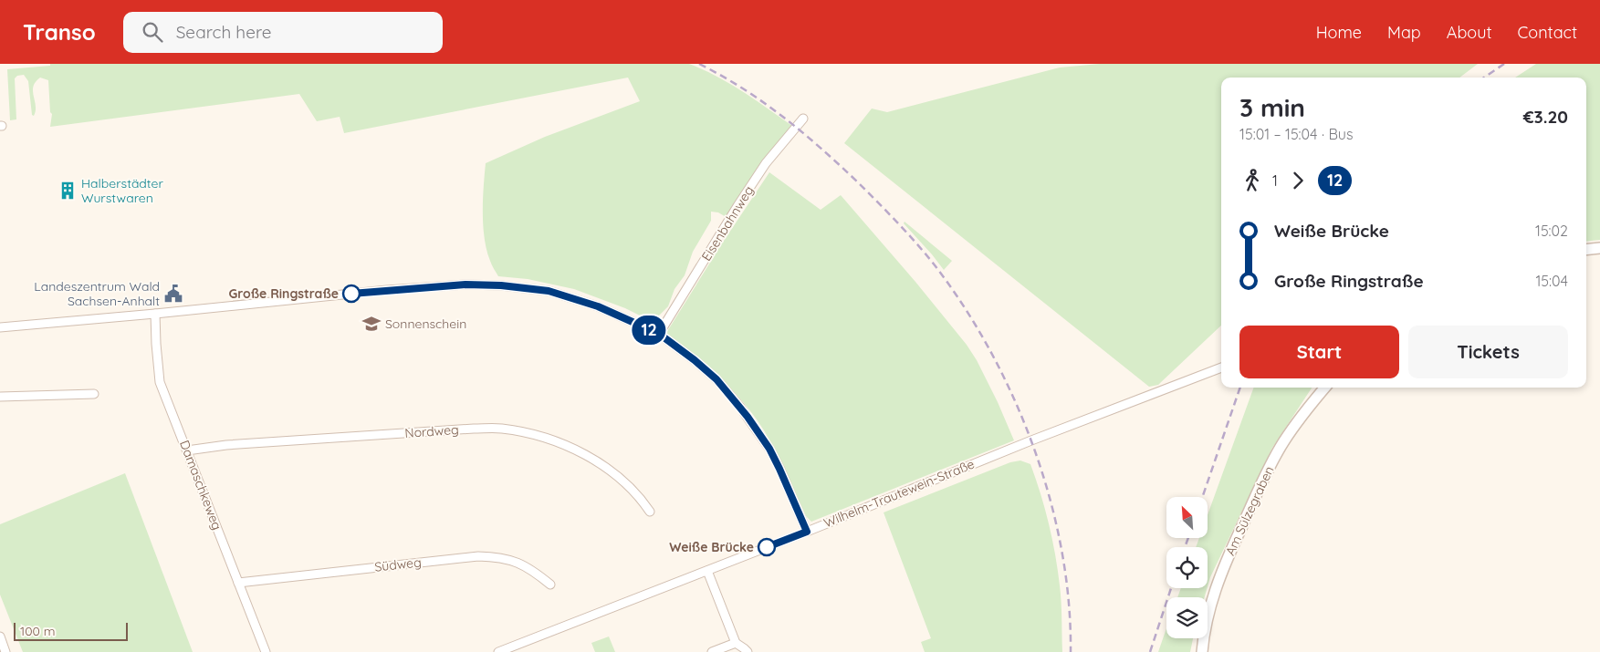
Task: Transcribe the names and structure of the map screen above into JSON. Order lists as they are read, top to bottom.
{
  "streets": {
    "street": [
      "Eisenbahnweg",
      "Nordweg",
      "Damaschkeweg",
      "Wilhelm-Trautewein-Straße",
      "Am Sülzegraben",
      "Südweg"
    ]
  },
  "crossings": [
    ["Nordweg", "Damaschkeweg"],
    ["Damaschkeweg", "Südweg"]
  ],
  "places": {
    "building": ["Halberstädter Wurstwaren"],
    "public building": ["Landeszentrum Wald Sachsen-Anhalt"],
    "other": ["Große Ringstraße", "Weiße Brücke"],
    "school or university": ["Sonnenschein"]
  },
  "lines": ["bus line 12"],
  "scale_bar": "100 m",
  "north": "top left",
  "page": {
    "header": "Transo",
    "search": "Search here",
    "nav": [
      "Home",
      "Map",
      "About",
      "Contact"
    ],
    "on_map": "12",
    "heading": ["3 min", "15:01 – 15:04 · Bus", "€3.20"],
    "legs": ["1", "12"],
    "list": [
      {
        "name": "Weiße Brücke",
        "value": "15:02"
      },
      {
        "name": "Große Ringstraße",
        "value": "15:04"
      }
    ],
    "buttons": ["Start", "Tickets"],
    "scale": "100 m"
  }
}
